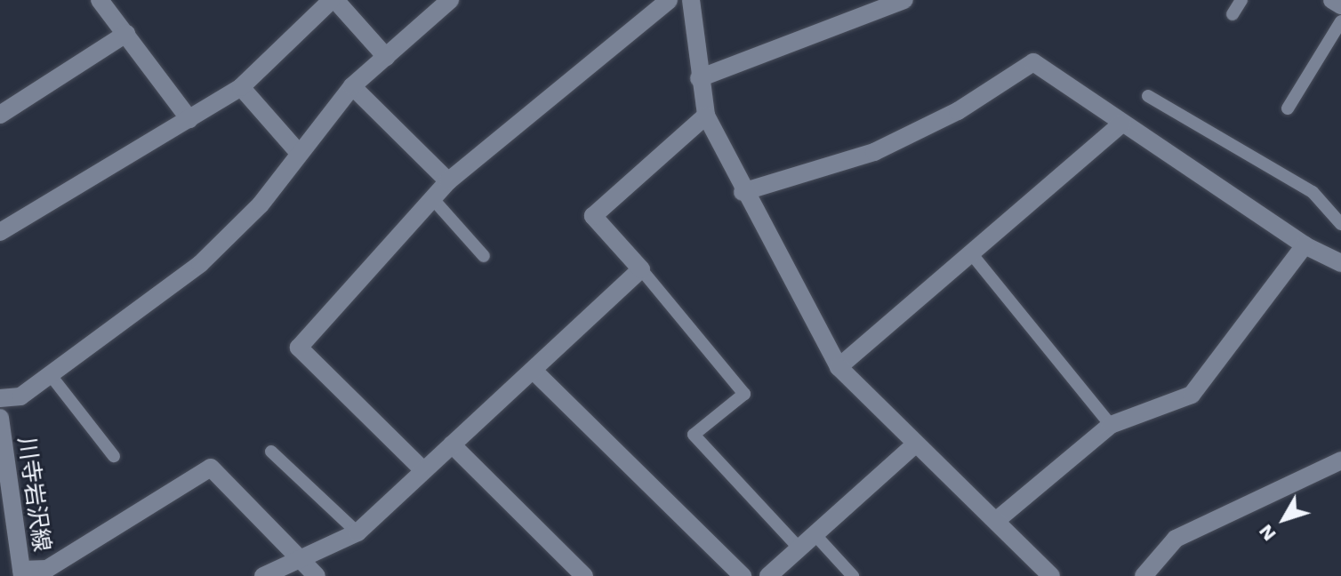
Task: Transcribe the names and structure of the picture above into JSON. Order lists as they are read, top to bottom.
{
  "streets": {
    "street": ["川寺岩沢線"]
  },
  "north": "bottom left"
}
